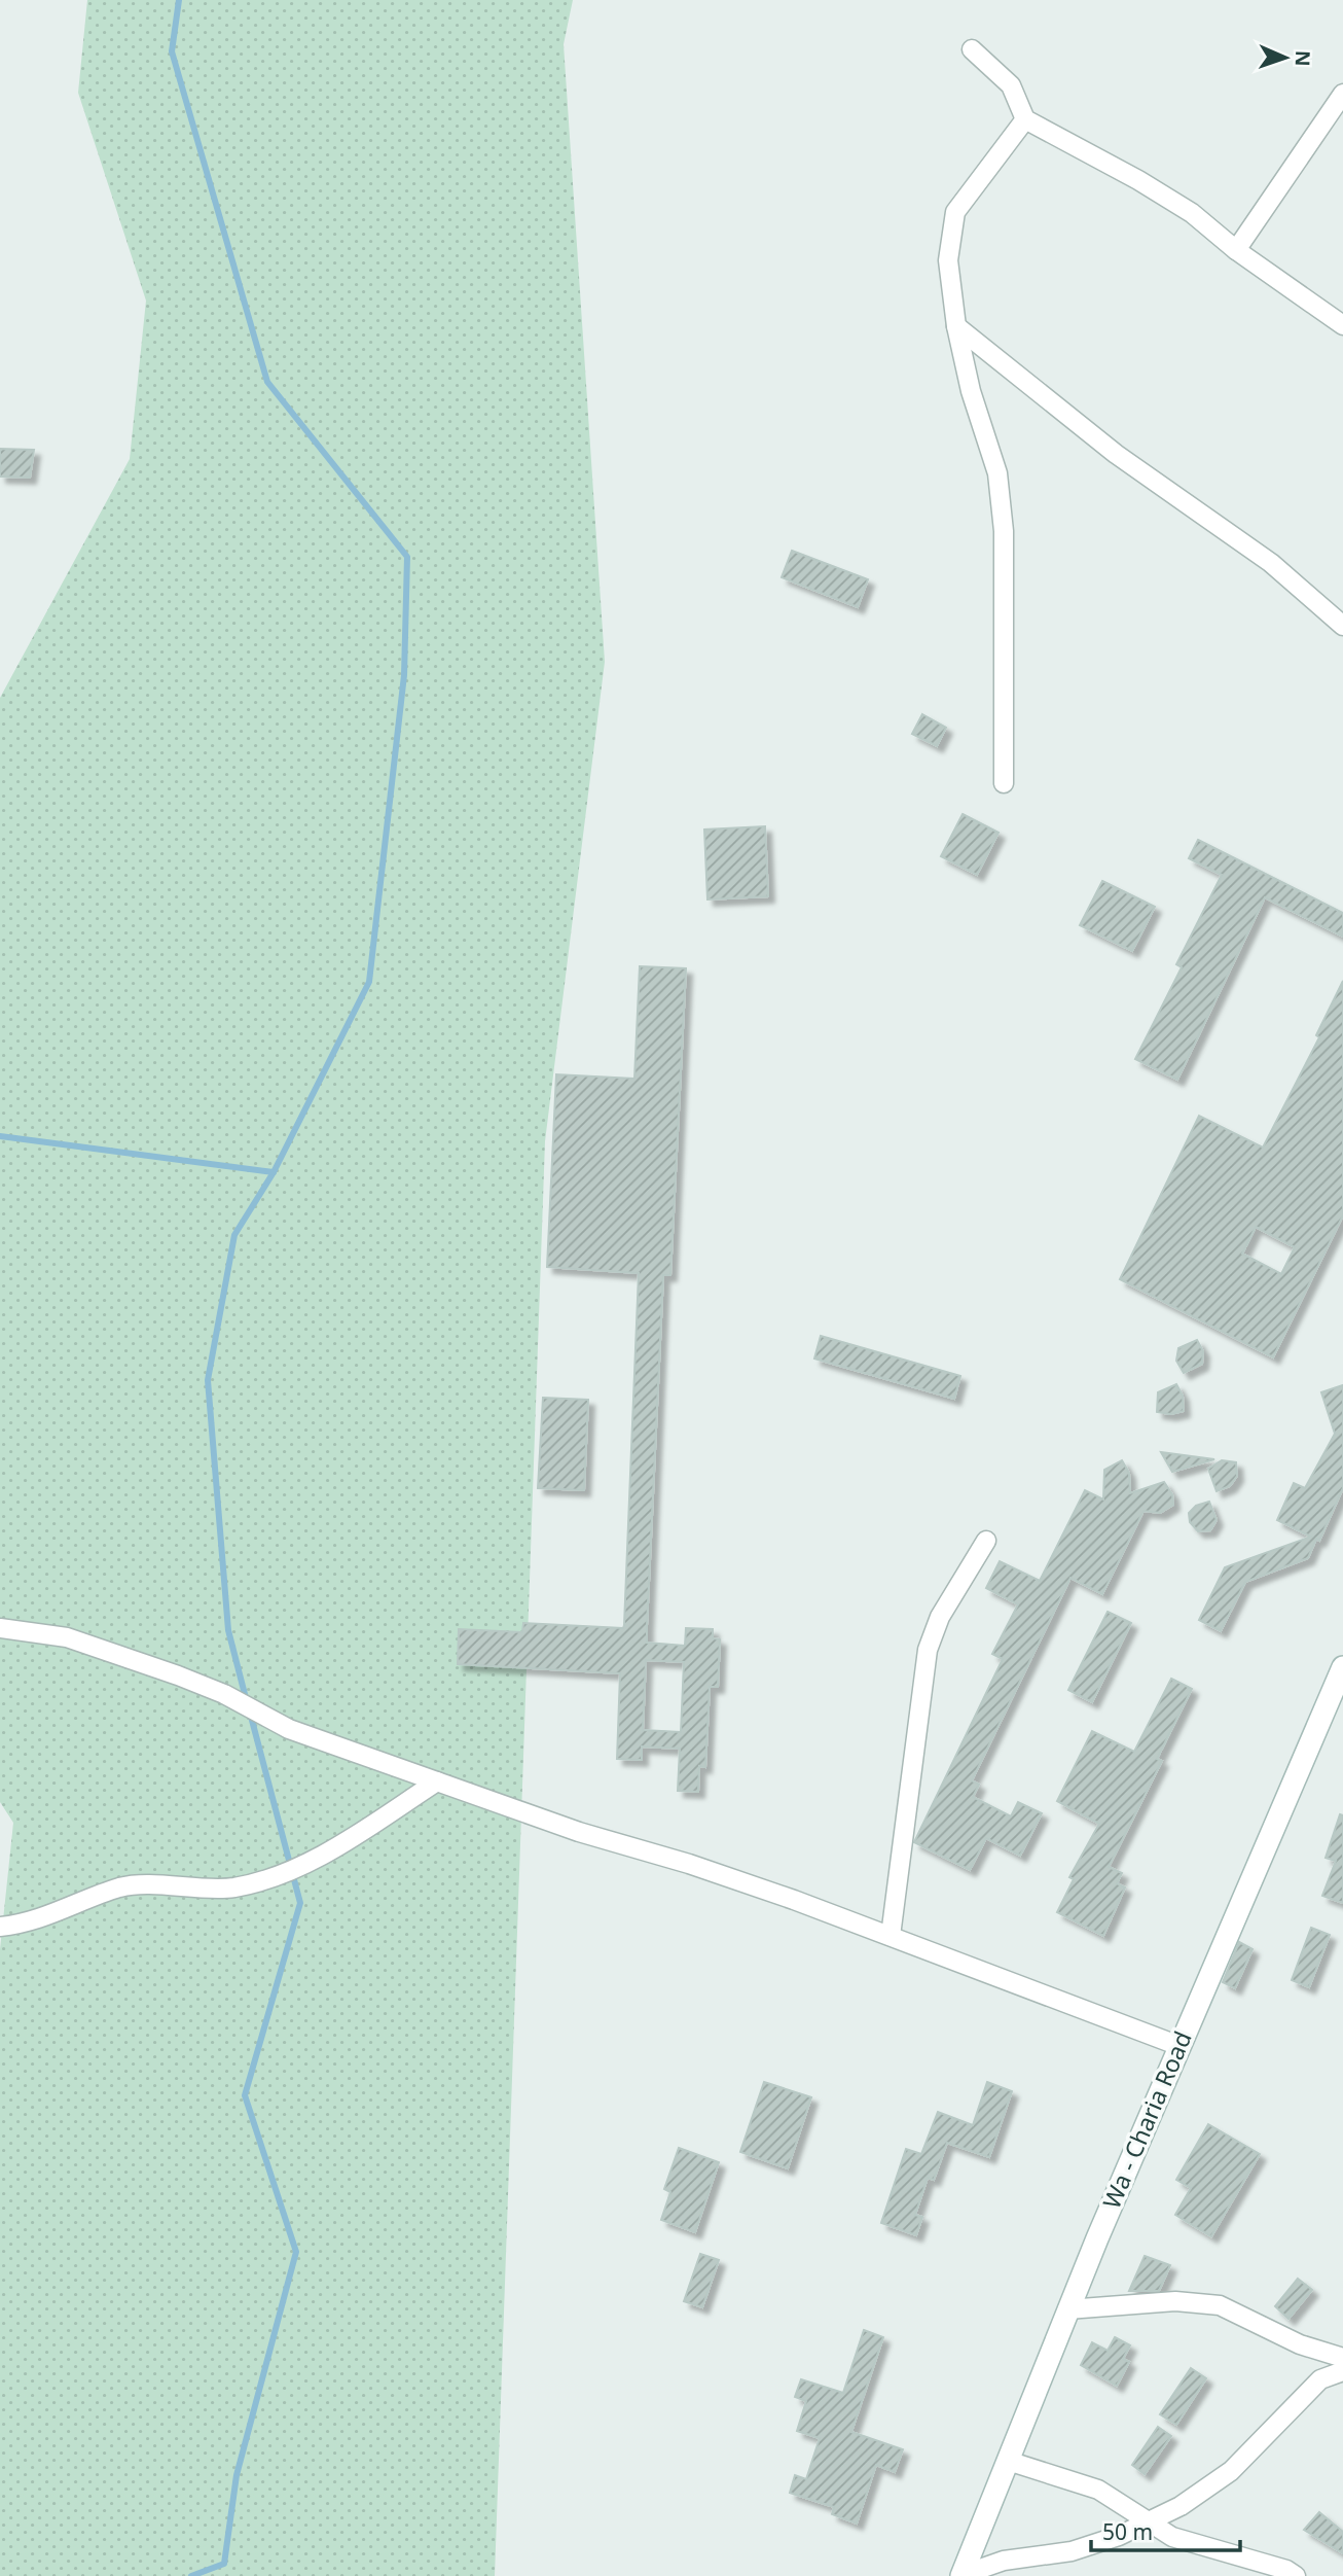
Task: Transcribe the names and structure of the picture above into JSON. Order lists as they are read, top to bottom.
{
  "streets": {
    "street": ["Wa - Charia Road"]
  },
  "scale_bar": "50 m",
  "north": "right"
}
